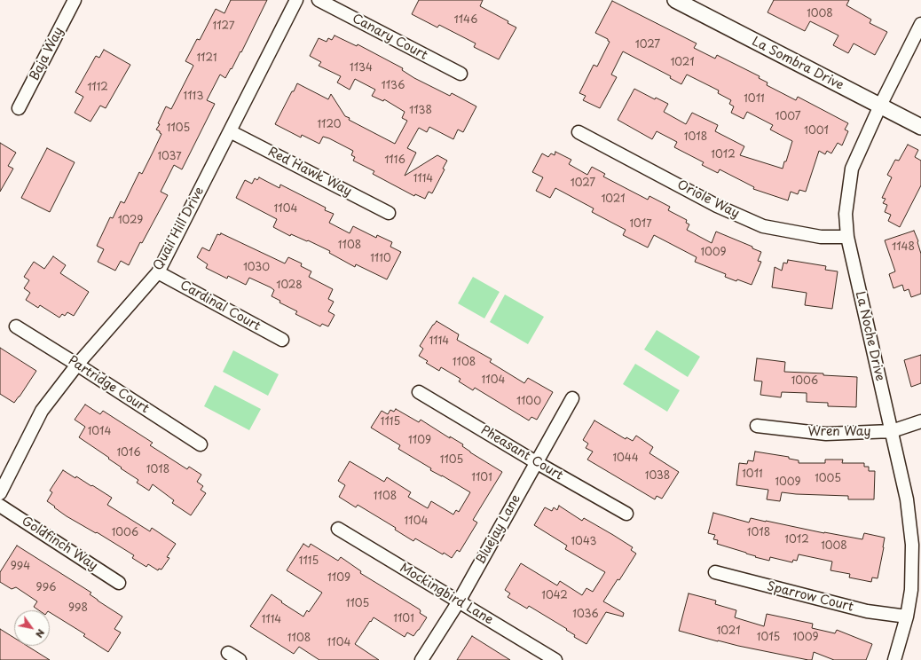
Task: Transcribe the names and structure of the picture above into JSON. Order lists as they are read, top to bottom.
{
  "streets": {
    "street": [
      "Canary Court",
      "Baja Way",
      "La Sombra Drive",
      "Red Hawk Way",
      "Oriole Way",
      "Quail Hill Drive",
      "Cardinal Court",
      "La Noche Drive",
      "Partridge Court",
      "Wren Way",
      "Pheasant Court",
      "Bluejay Lane",
      "Goldfinch Way",
      "Mockingbird Lane",
      "Sparrow Court"
    ]
  },
  "crossings": [
    ["La Sombra Drive", "La Noche Drive"],
    ["Red Hawk Way", "Quail Hill Drive"],
    ["Oriole Way", "La Noche Drive"],
    ["Quail Hill Drive", "Cardinal Court"],
    ["Quail Hill Drive", "Partridge Court"],
    ["La Noche Drive", "Wren Way"],
    ["La Noche Drive", "Sparrow Court"],
    ["Pheasant Court", "Bluejay Lane"],
    ["Bluejay Lane", "Mockingbird Lane"]
  ],
  "house_numbers": [
    "1008",
    "1146",
    "1127",
    "1027",
    "1121",
    "1021",
    "1134",
    "1136",
    "1112",
    "1113",
    "1011",
    "1138",
    "1007",
    "1120",
    "1105",
    "1001",
    "1018",
    "1012",
    "1037",
    "1116",
    "1114",
    "1027",
    "1021",
    "1104",
    "1029",
    "1017",
    "1108",
    "1148",
    "1009",
    "1110",
    "1030",
    "1028",
    "1114",
    "1108",
    "1104",
    "1006",
    "1100",
    "1115",
    "1014",
    "1109",
    "1016",
    "1044",
    "1105",
    "1018",
    "1011",
    "1038",
    "1101",
    "1005",
    "1009",
    "1108",
    "1104",
    "1006",
    "1018",
    "1012",
    "1043",
    "1008",
    "1115",
    "994",
    "1109",
    "996",
    "1042",
    "1105",
    "998",
    "1036",
    "1101",
    "1114",
    "1021",
    "1015",
    "1009",
    "1108",
    "1104"
  ],
  "north": "bottom right"
}
